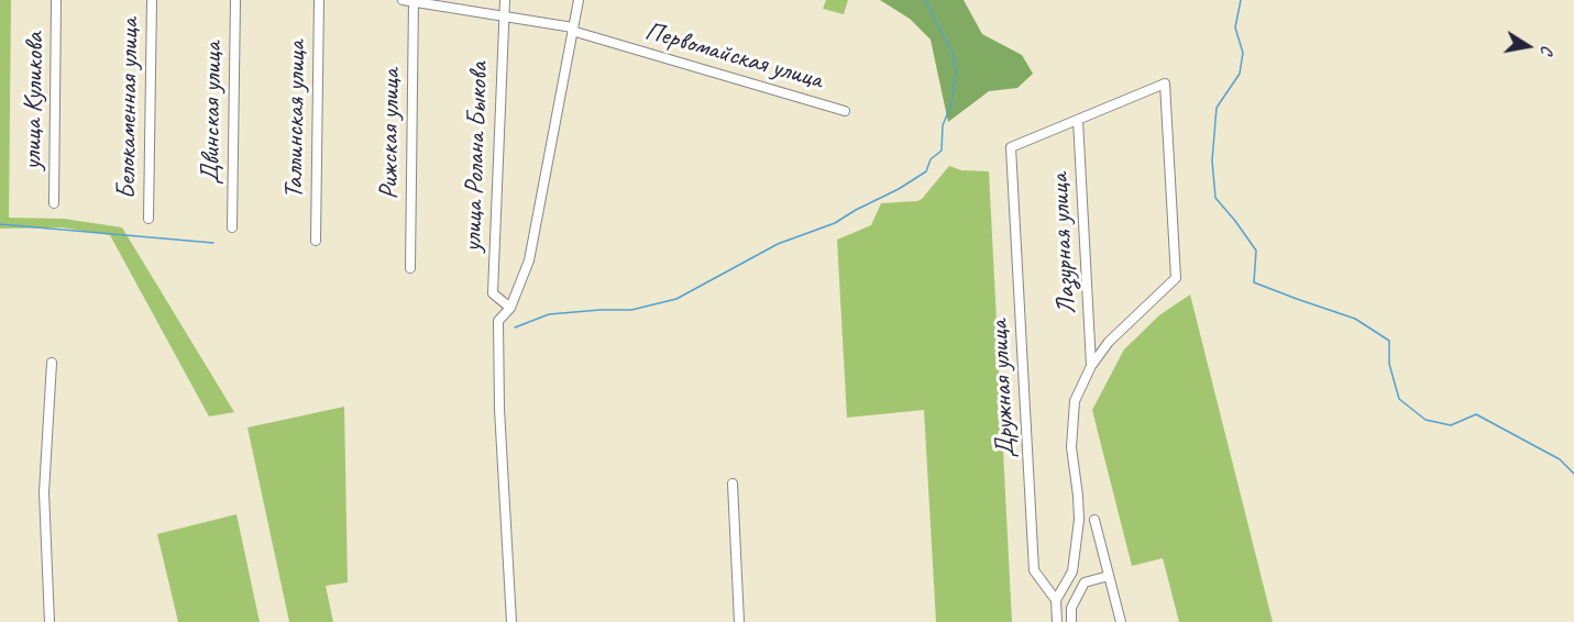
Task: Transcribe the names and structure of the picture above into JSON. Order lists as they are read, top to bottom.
{
  "streets": {
    "street": [
      "Первомайская улица",
      "улица Куликова",
      "Белокаменная улица",
      "Двинская улица",
      "Таллинская улица",
      "Рижская улица",
      "улица Ролана Быкова",
      "Лазурная улица",
      "Дружная улица"
    ]
  },
  "crossings": [
    ["Первомайская улица", "Рижская улица"],
    ["Первомайская улица", "улица Ролана Быкова"],
    ["Лазурная улица", "Дружная улица"]
  ],
  "north": "right"
}
